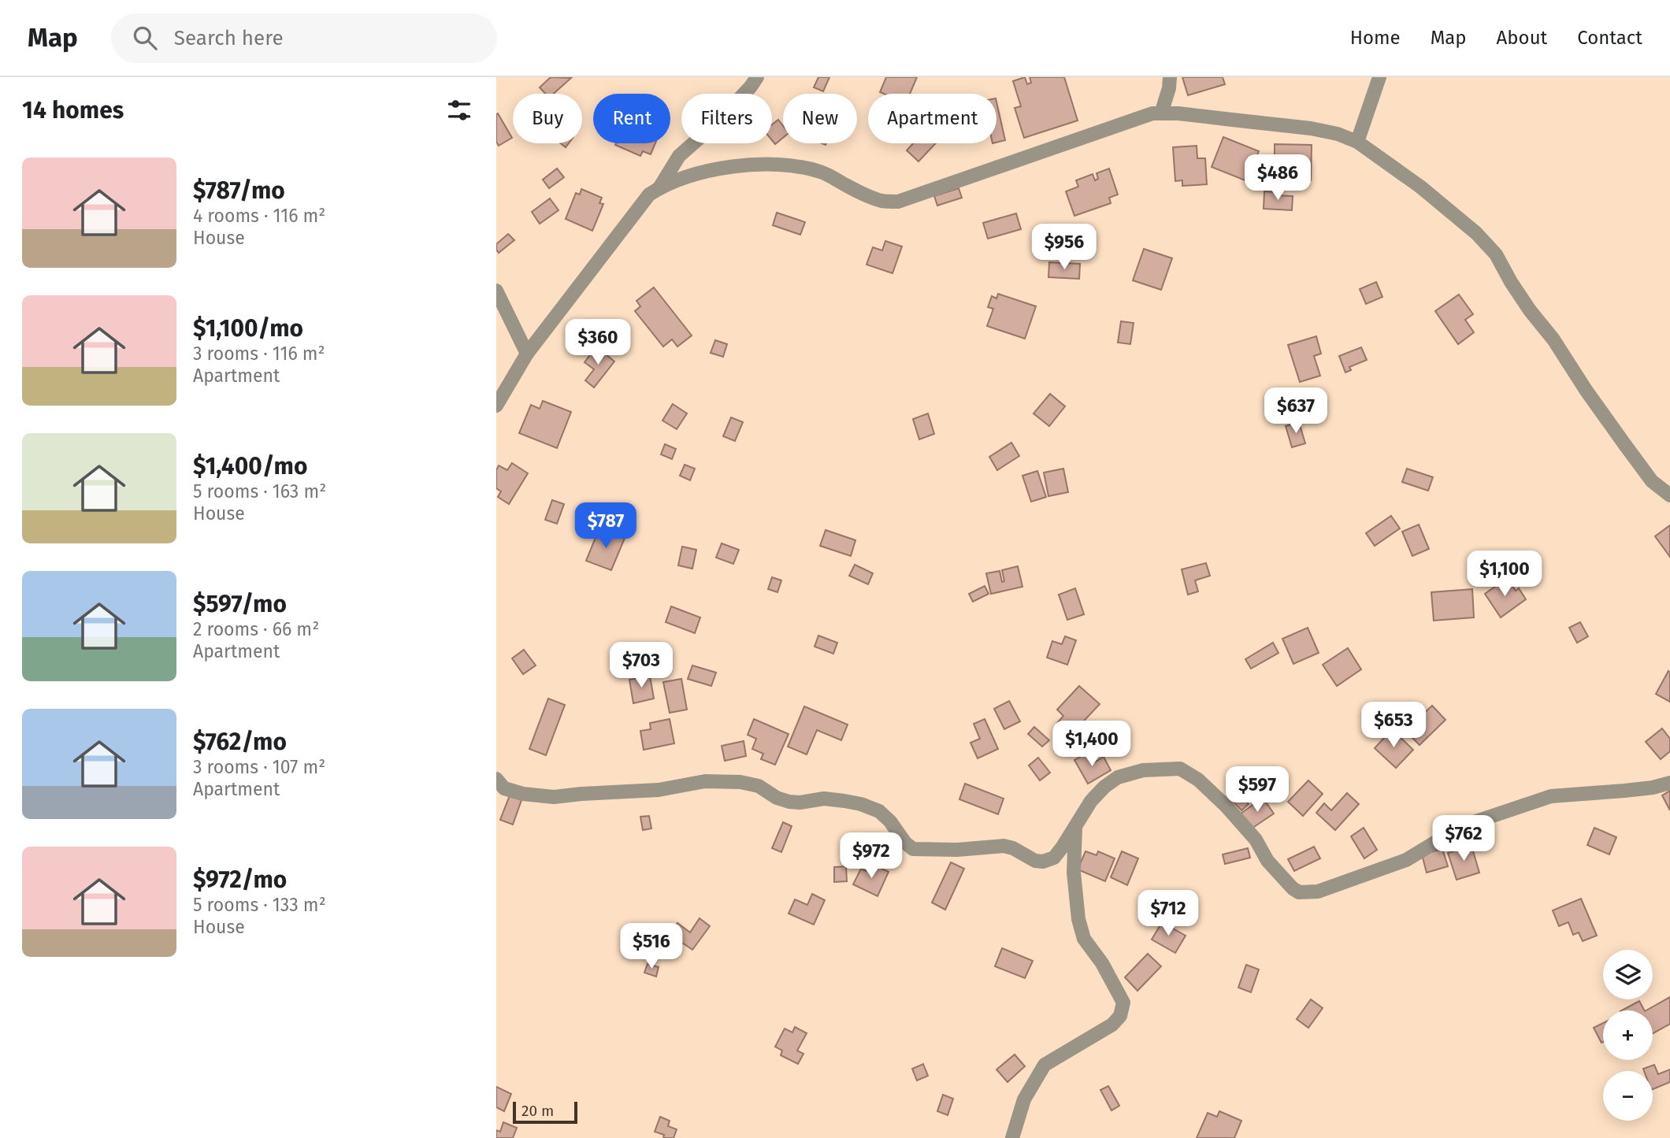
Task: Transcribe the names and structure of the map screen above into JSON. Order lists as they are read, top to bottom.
{
  "scale_bar": "20 m",
  "page": {
    "header": "Map",
    "search": "Search here",
    "nav": [
      "Home",
      "Map",
      "About",
      "Contact"
    ],
    "heading": "14 homes",
    "chip": [
      "Buy",
      "Rent",
      "Filters",
      "New",
      "Apartment"
    ],
    "list": [
      {
        "name": "$787/mo",
        "note": "4 rooms · 116 m² · House"
      },
      {
        "name": "$1,100/mo",
        "note": "3 rooms · 116 m² · Apartment"
      },
      {
        "name": "$1,400/mo",
        "note": "5 rooms · 163 m² · House"
      },
      {
        "name": "$597/mo",
        "note": "2 rooms · 66 m² · Apartment"
      },
      {
        "name": "$762/mo",
        "note": "3 rooms · 107 m² · Apartment"
      },
      {
        "name": "$972/mo",
        "note": "5 rooms · 133 m² · House"
      }
    ],
    "price": [
      "$486",
      "$956",
      "$360",
      "$637",
      "$787",
      "$1,100",
      "$703",
      "$653",
      "$1,400",
      "$597",
      "$762",
      "$972",
      "$712",
      "$516"
    ],
    "map_buttons": ["+", "−"],
    "scale": "20 m"
  }
}
